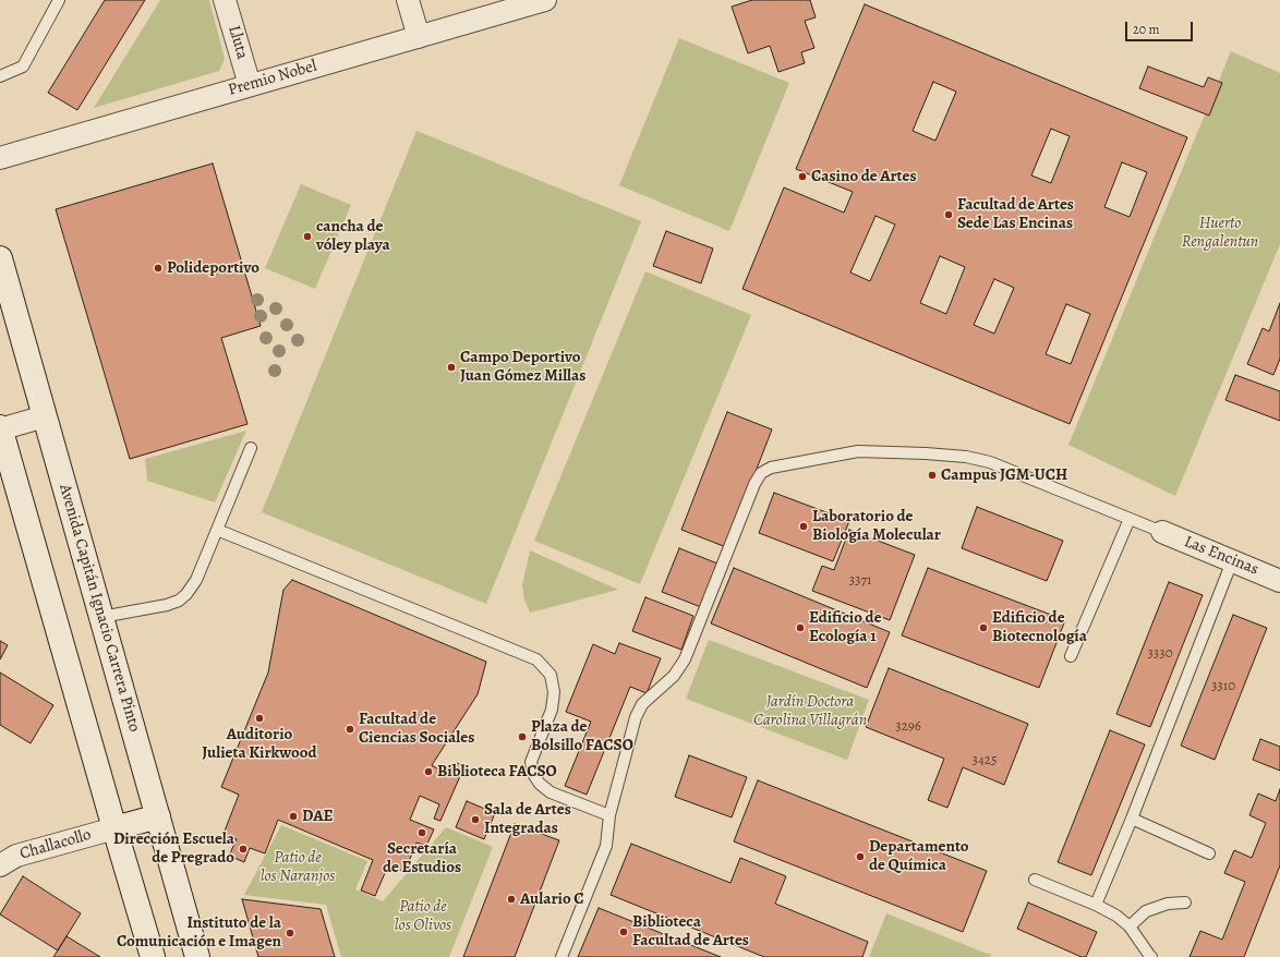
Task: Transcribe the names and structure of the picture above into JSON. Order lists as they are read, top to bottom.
{
  "streets": {
    "street": [
      "Lluta",
      "Premio Nobel",
      "Las Encinas",
      "Avenida Capitán Ignacio Carrera Pinto",
      "Challacollo"
    ]
  },
  "crossings": [
    ["Lluta", "Premio Nobel"]
  ],
  "parks": [
    "Huerto Rengalentun",
    "Jardín Doctora Carolina Villagrán",
    "Patio de los Naranjos",
    "Patio de los Olivos"
  ],
  "places": [
    "Casino de Artes",
    "Facultad de Artes Sede Las Encinas",
    "cancha de vóley playa",
    "Polideportivo",
    "Campo Deportivo Juan Gómez Millas",
    "Campus JGM-UCH",
    "Laboratorio de Biología Molecular",
    "Edificio de Ecología 1",
    "Edificio de Biotecnología",
    "Auditorio Julieta Kirkwood",
    "Facultad de Ciencias Sociales",
    "Plaza de Bolsillo FACSO",
    "Biblioteca FACSO",
    "DAE",
    "Sala de Artes Integradas",
    "Secretaría de Estudios",
    "Dirección Escuela de Pregrado",
    "Departamento de Química",
    "Aulario C",
    "Biblioteca Facultad de Artes",
    "Instituto de la Comunicación e Imagen"
  ],
  "house_numbers": [
    "3371",
    "3330",
    "3310",
    "3296",
    "3425"
  ],
  "scale_bar": "20 m"
}
